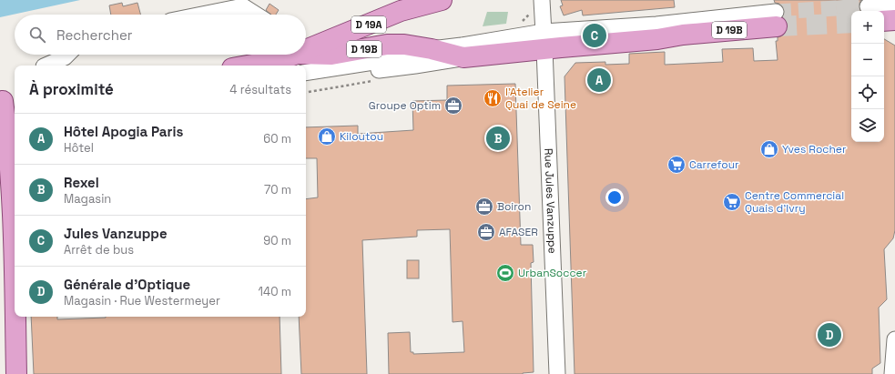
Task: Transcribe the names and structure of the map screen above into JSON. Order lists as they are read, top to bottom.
{
  "streets": {
    "main road": ["D 19A", "D 19B"],
    "street": ["Rue Jules Vanzuppe"]
  },
  "crossings": [
    ["D 19B", "Rue Jules Vanzuppe"]
  ],
  "places": {
    "restaurant": ["l’Atelier Quai de Seine"],
    "office": ["Groupe Optim", "Boiron", "AFASER"],
    "shop": ["Kiloutou", "Yves Rocher"],
    "supermarket": ["Carrefour", "Centre Commercial Quais d'Ivry"],
    "sports": ["UrbanSoccer"]
  },
  "page": {
    "map_buttons": ["+", "−"],
    "search": "Rechercher",
    "pins": [
      "C",
      "A",
      "B",
      "D"
    ],
    "heading": ["À proximité", "4 résultats"],
    "list": [
      {
        "mark": "A",
        "name": "Hôtel Apogia Paris",
        "note": "Hôtel",
        "value": "60 m"
      },
      {
        "mark": "B",
        "name": "Rexel",
        "note": "Magasin",
        "value": "70 m"
      },
      {
        "mark": "C",
        "name": "Jules Vanzuppe",
        "note": "Arrêt de bus",
        "value": "90 m"
      },
      {
        "mark": "D",
        "name": "Générale d'Optique",
        "note": "Magasin · Rue Westermeyer",
        "value": "140 m"
      }
    ]
  }
}
